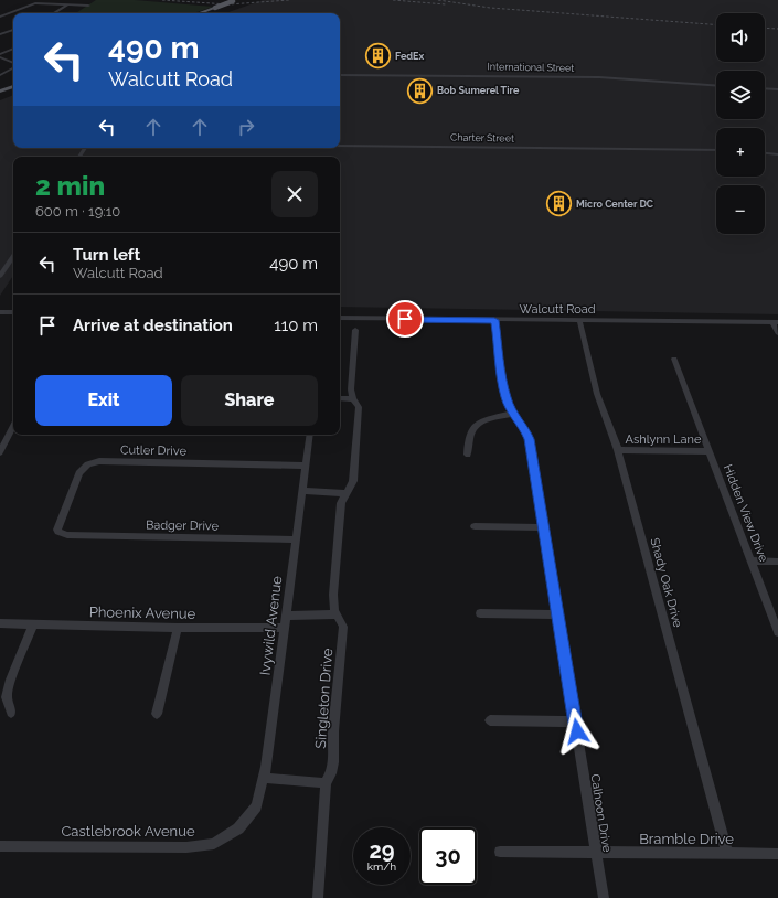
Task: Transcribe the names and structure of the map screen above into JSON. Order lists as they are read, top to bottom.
{
  "streets": {
    "street": [
      "International Street",
      "Charter Street",
      "Walcutt Road",
      "Ashlynn Lane",
      "Cutler Drive",
      "Hidden View Drive",
      "Badger Drive",
      "Shady Oak Drive",
      "Phoenix Avenue",
      "Ivywild Avenue",
      "Singleton Drive",
      "Calhoon Drive",
      "Castlebrook Avenue",
      "Bramble Drive"
    ]
  },
  "crossings": [
    ["Walcutt Road", "Shady Oak Drive"],
    ["Walcutt Road", "Calhoon Drive"],
    ["Ashlynn Lane", "Hidden View Drive"],
    ["Ashlynn Lane", "Shady Oak Drive"],
    ["Cutler Drive", "Badger Drive"],
    ["Cutler Drive", "Ivywild Avenue"],
    ["Badger Drive", "Ivywild Avenue"],
    ["Shady Oak Drive", "Bramble Drive"],
    ["Phoenix Avenue", "Ivywild Avenue"],
    ["Ivywild Avenue", "Castlebrook Avenue"],
    ["Calhoon Drive", "Bramble Drive"]
  ],
  "places": {
    "building": ["FedEx", "Bob Sumerel Tire", "Micro Center DC"]
  },
  "page": {
    "map_buttons": ["+", "−"],
    "turn": ["490 m", "Walcutt Road"],
    "heading": ["2 min", "600 m · 19:10"],
    "list": [
      {
        "name": "Turn left",
        "note": "Walcutt Road",
        "value": "490 m"
      },
      {
        "name": "Arrive at destination",
        "value": "110 m"
      }
    ],
    "buttons": ["Exit", "Share"],
    "speed": "29 km/h",
    "limit": "30"
  }
}
